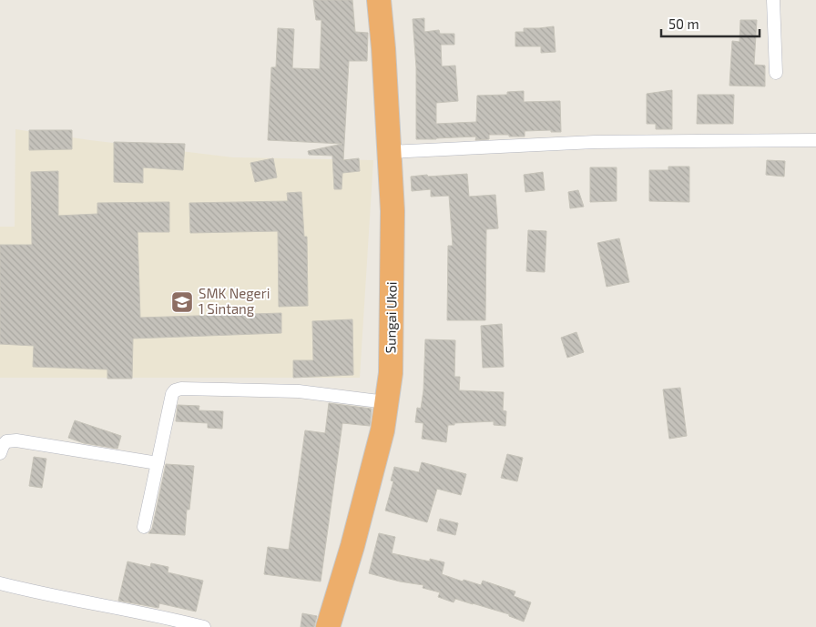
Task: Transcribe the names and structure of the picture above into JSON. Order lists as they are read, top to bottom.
{
  "streets": {
    "highway": ["Sungai Ukoi"]
  },
  "places": {
    "school or university": ["SMK Negeri 1 Sintang"]
  },
  "scale_bar": "50 m"
}
